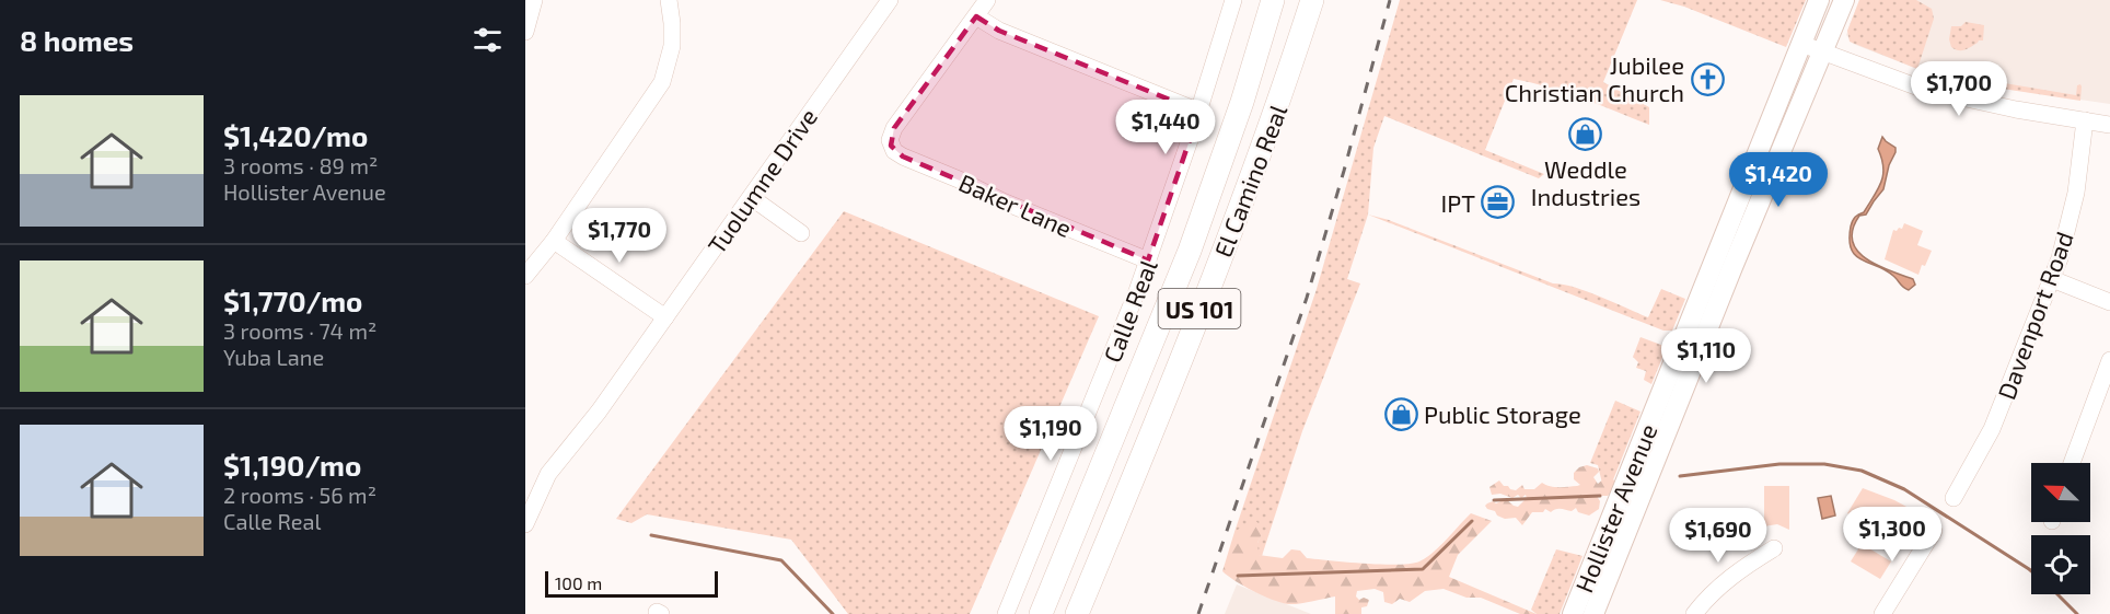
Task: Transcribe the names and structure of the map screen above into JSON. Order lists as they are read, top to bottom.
{
  "streets": {
    "highway": ["El Camino Real", "US 101"],
    "main road": ["Hollister Avenue"],
    "street": [
      "Tuolumne Drive",
      "Baker Lane",
      "Calle Real",
      "Davenport Road"
    ]
  },
  "crossings": [
    ["Baker Lane", "Calle Real"]
  ],
  "places": {
    "church": ["Jubilee Christian Church"],
    "shop": ["Weddle Industries", "Public Storage"],
    "office": ["IPT"]
  },
  "scale_bar": "100 m",
  "north": "top left",
  "page": {
    "heading": "8 homes",
    "price": [
      "$1,700",
      "$1,440",
      "$1,420",
      "$1,770",
      "$1,110",
      "$1,190",
      "$1,300",
      "$1,690"
    ],
    "list": [
      {
        "name": "$1,420/mo",
        "note": "3 rooms · 89 m² · Hollister Avenue"
      },
      {
        "name": "$1,770/mo",
        "note": "3 rooms · 74 m² · Yuba Lane"
      },
      {
        "name": "$1,190/mo",
        "note": "2 rooms · 56 m² · Calle Real"
      }
    ],
    "scale": "100 m"
  }
}
